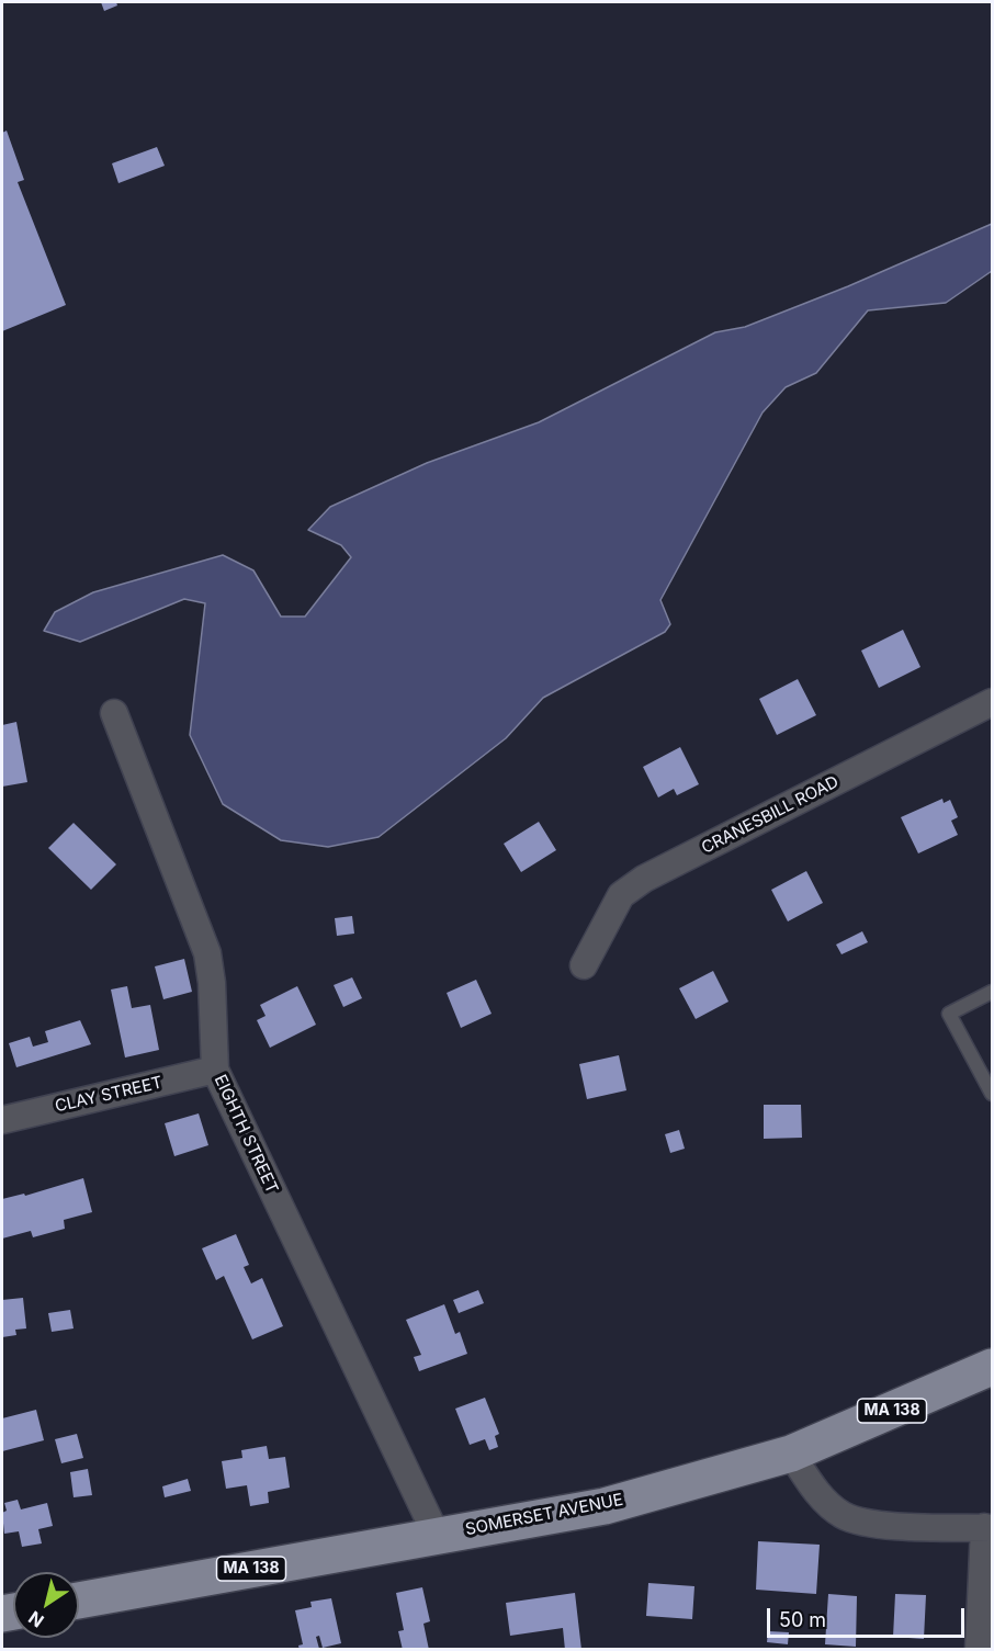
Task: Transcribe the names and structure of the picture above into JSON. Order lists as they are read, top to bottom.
{
  "streets": {
    "main road": ["MA 138", "SOMERSET AVENUE"],
    "street": ["CRANESBILL ROAD", "CLAY STREET", "EIGHTH STREET"]
  },
  "crossings": [
    ["CLAY STREET", "EIGHTH STREET"],
    ["EIGHTH STREET", "SOMERSET AVENUE"],
    ["MA 138", "SOMERSET AVENUE"]
  ],
  "scale_bar": "50 m",
  "north": "bottom left"
}
